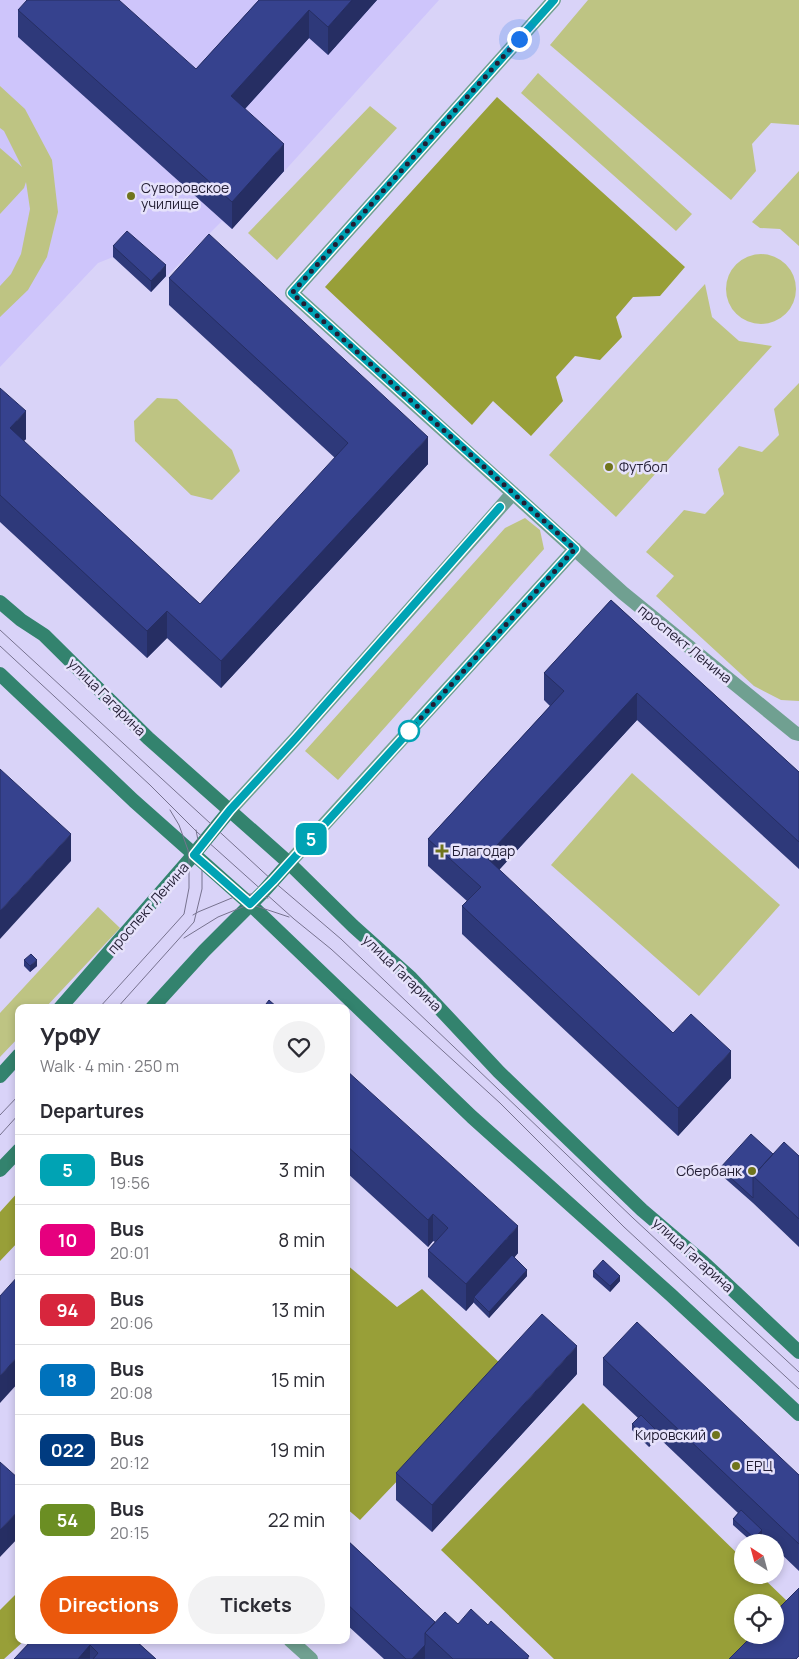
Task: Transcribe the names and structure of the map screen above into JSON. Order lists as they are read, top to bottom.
{
  "streets": {
    "main road": ["проспект Ленина", "улица Гагарина"]
  },
  "crossings": [
    ["проспект Ленина", "улица Гагарина"]
  ],
  "places": {
    "other": [
      "Суворовское училище",
      "Футбол",
      "Сбербанк",
      "Кировский",
      "ЕРЦ"
    ],
    "health": ["Благодар"]
  },
  "lines": ["bus line 5"],
  "north": "top left",
  "page": {
    "on_map": "5",
    "heading": [
      ["УрФУ", "Walk · 4 min · 250 m"],
      "Departures"
    ],
    "list": [
      {
        "mark": "5",
        "name": "Bus",
        "note": "19:56",
        "value": "3 min"
      },
      {
        "mark": "10",
        "name": "Bus",
        "note": "20:01",
        "value": "8 min"
      },
      {
        "mark": "94",
        "name": "Bus",
        "note": "20:06",
        "value": "13 min"
      },
      {
        "mark": "18",
        "name": "Bus",
        "note": "20:08",
        "value": "15 min"
      },
      {
        "mark": "022",
        "name": "Bus",
        "note": "20:12",
        "value": "19 min"
      },
      {
        "mark": "54",
        "name": "Bus",
        "note": "20:15",
        "value": "22 min"
      }
    ],
    "buttons": ["Directions", "Tickets"]
  }
}
